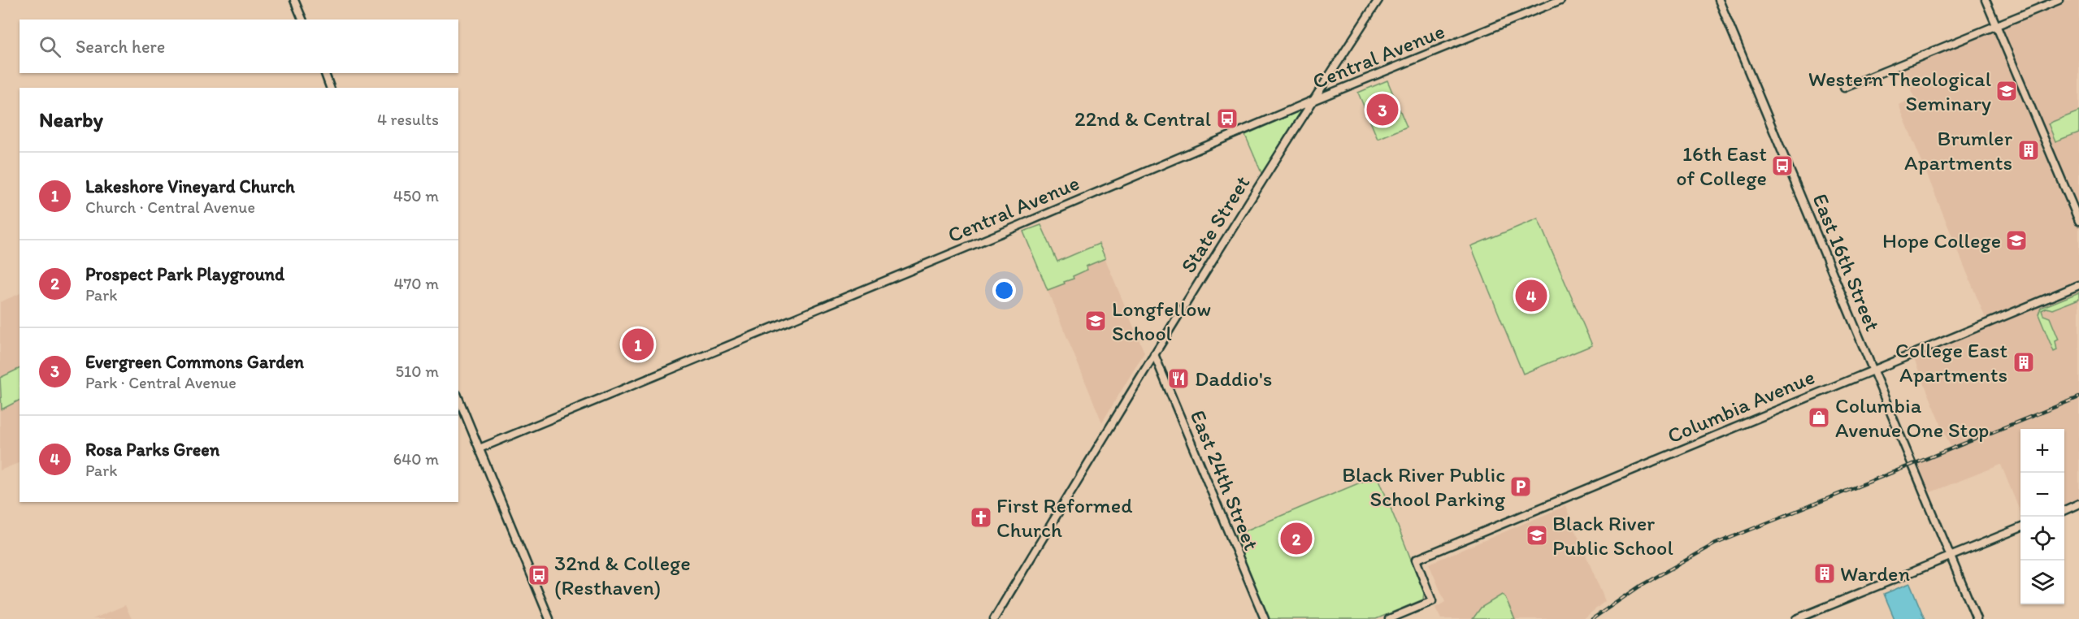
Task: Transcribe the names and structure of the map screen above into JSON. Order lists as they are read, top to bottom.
{
  "streets": {
    "street": [
      "Central Avenue",
      "State Street",
      "East 16th Street",
      "Columbia Avenue",
      "East 24th Street"
    ]
  },
  "crossings": [
    ["Central Avenue", "State Street"],
    ["State Street", "East 24th Street"],
    ["East 16th Street", "Columbia Avenue"]
  ],
  "places": {
    "school or university": [
      "Western Theological Seminary",
      "Hope College",
      "Longfellow School",
      "Black River Public School"
    ],
    "bus stop": ["22nd & Central", "16th East of College", "32nd & College (Resthaven)"],
    "building": ["Brumler Apartments", "College East Apartments", "Warden"],
    "restaurant": ["Daddio's"],
    "shop": ["Columbia Avenue One Stop"],
    "parking": ["Black River Public School Parking"],
    "church": ["First Reformed Church"]
  },
  "page": {
    "search": "Search here",
    "heading": ["Nearby", "4 results"],
    "pins": [
      "3",
      "4",
      "1",
      "2"
    ],
    "list": [
      {
        "mark": "1",
        "name": "Lakeshore Vineyard Church",
        "note": "Church · Central Avenue",
        "value": "450 m"
      },
      {
        "mark": "2",
        "name": "Prospect Park Playground",
        "note": "Park",
        "value": "470 m"
      },
      {
        "mark": "3",
        "name": "Evergreen Commons Garden",
        "note": "Park · Central Avenue",
        "value": "510 m"
      },
      {
        "mark": "4",
        "name": "Rosa Parks Green",
        "note": "Park",
        "value": "640 m"
      }
    ],
    "map_buttons": ["+", "−"]
  }
}
